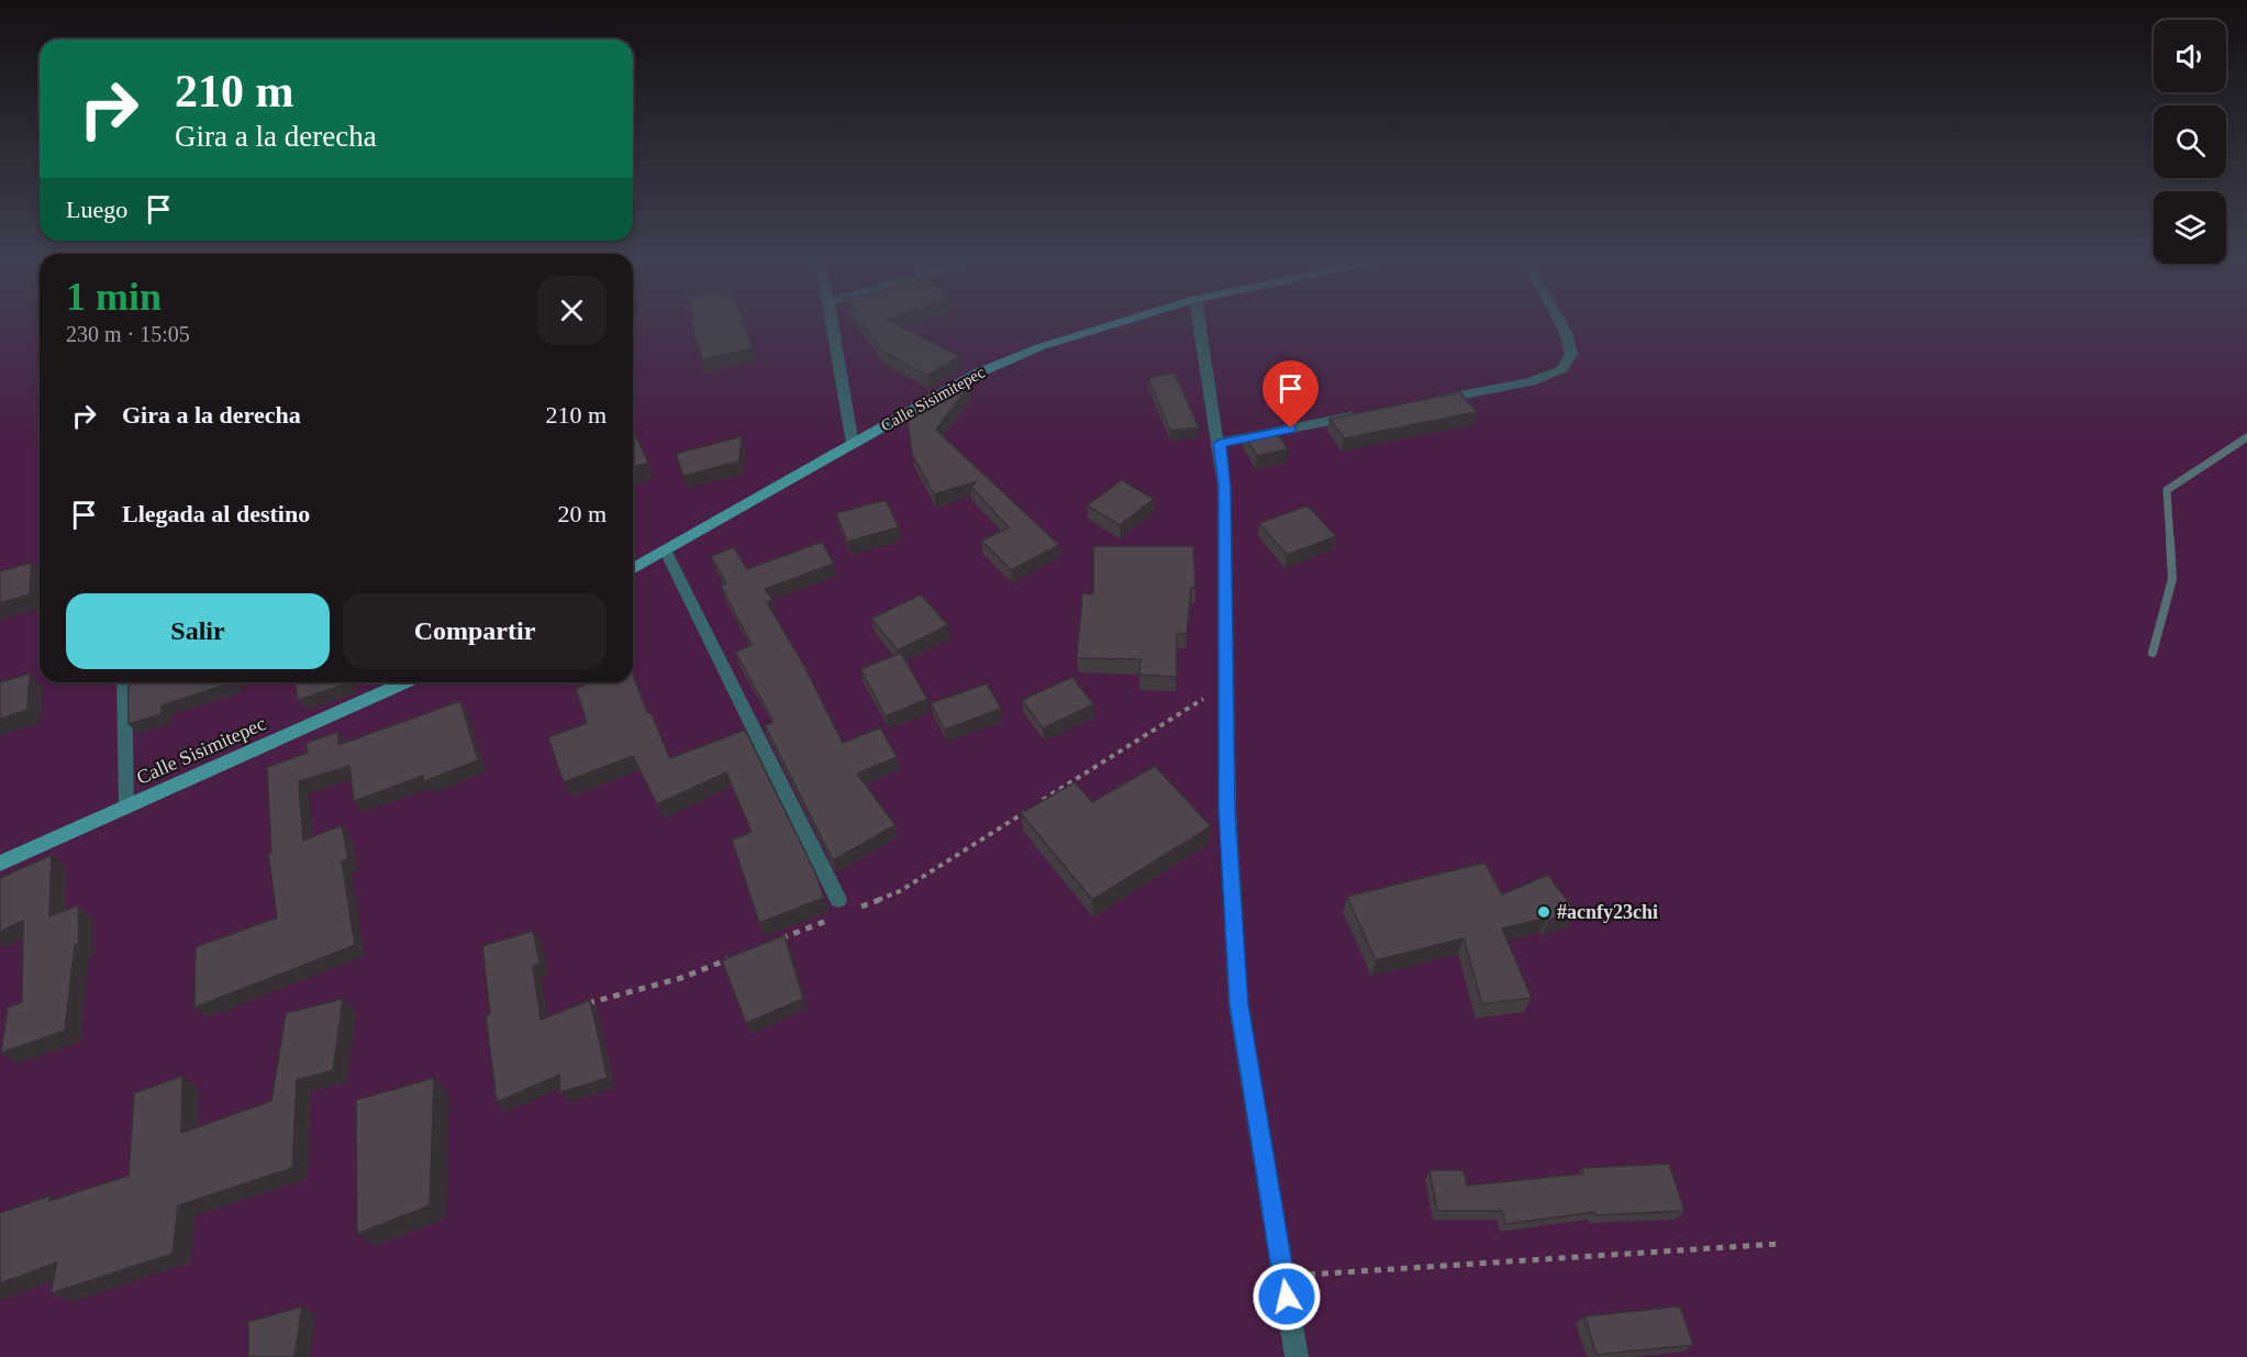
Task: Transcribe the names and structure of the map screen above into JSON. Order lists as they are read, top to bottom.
{
  "streets": {
    "street": ["Calle Sisimitepec"]
  },
  "places": ["#acnfy23chi"],
  "page": {
    "turn": ["210 m", "Gira a la derecha"],
    "then": "Luego",
    "heading": ["1 min", "230 m · 15:05"],
    "list": [
      {
        "name": "Gira a la derecha",
        "value": "210 m"
      },
      {
        "name": "Llegada al destino",
        "value": "20 m"
      }
    ],
    "buttons": ["Salir", "Compartir"]
  }
}
